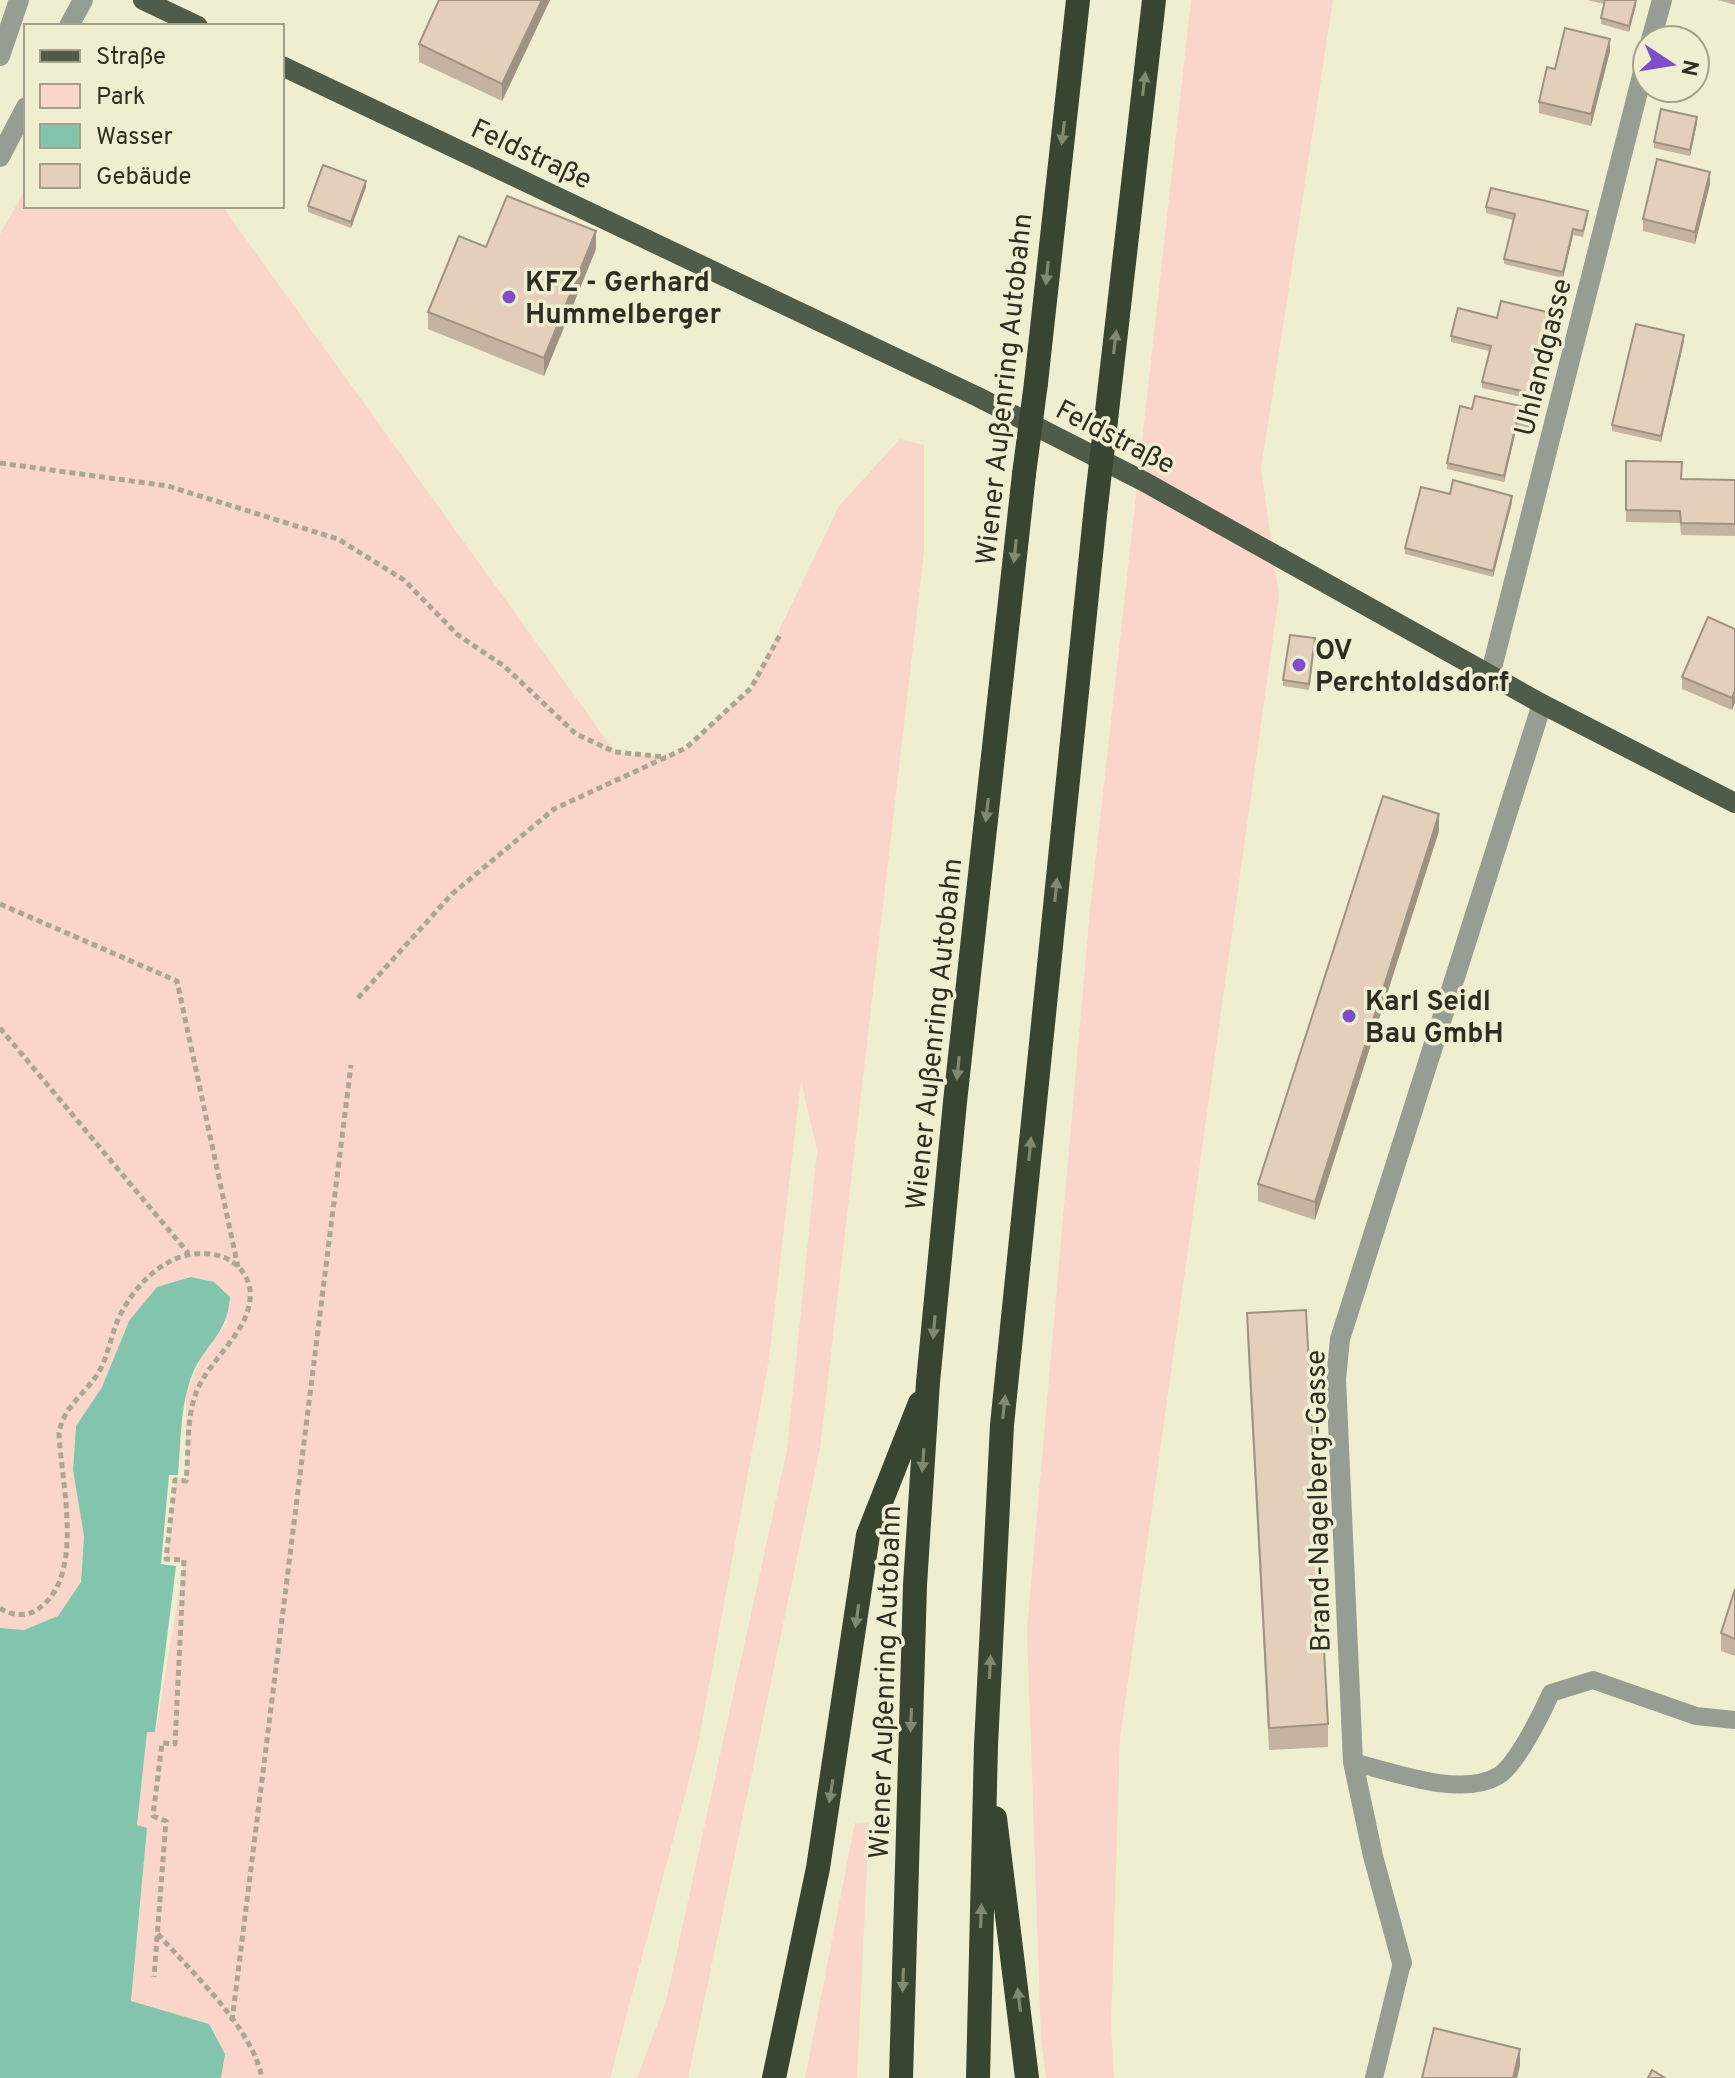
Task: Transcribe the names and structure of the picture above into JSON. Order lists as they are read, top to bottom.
{
  "streets": {
    "highway": ["Wiener Außenring Autobahn"],
    "main road": ["Feldstraße"],
    "street": ["Uhlandgasse", "Brand-Nagelberg-Gasse"]
  },
  "crossings": [
    ["Feldstraße", "Uhlandgasse"],
    ["Feldstraße", "Brand-Nagelberg-Gasse"]
  ],
  "places": ["KFZ - Gerhard Hummelberger", "OV Perchtoldsdorf", "Karl Seidl Bau GmbH"],
  "legend": [
    "Straße",
    "Park",
    "Wasser",
    "Gebäude"
  ],
  "north": "right"
}
